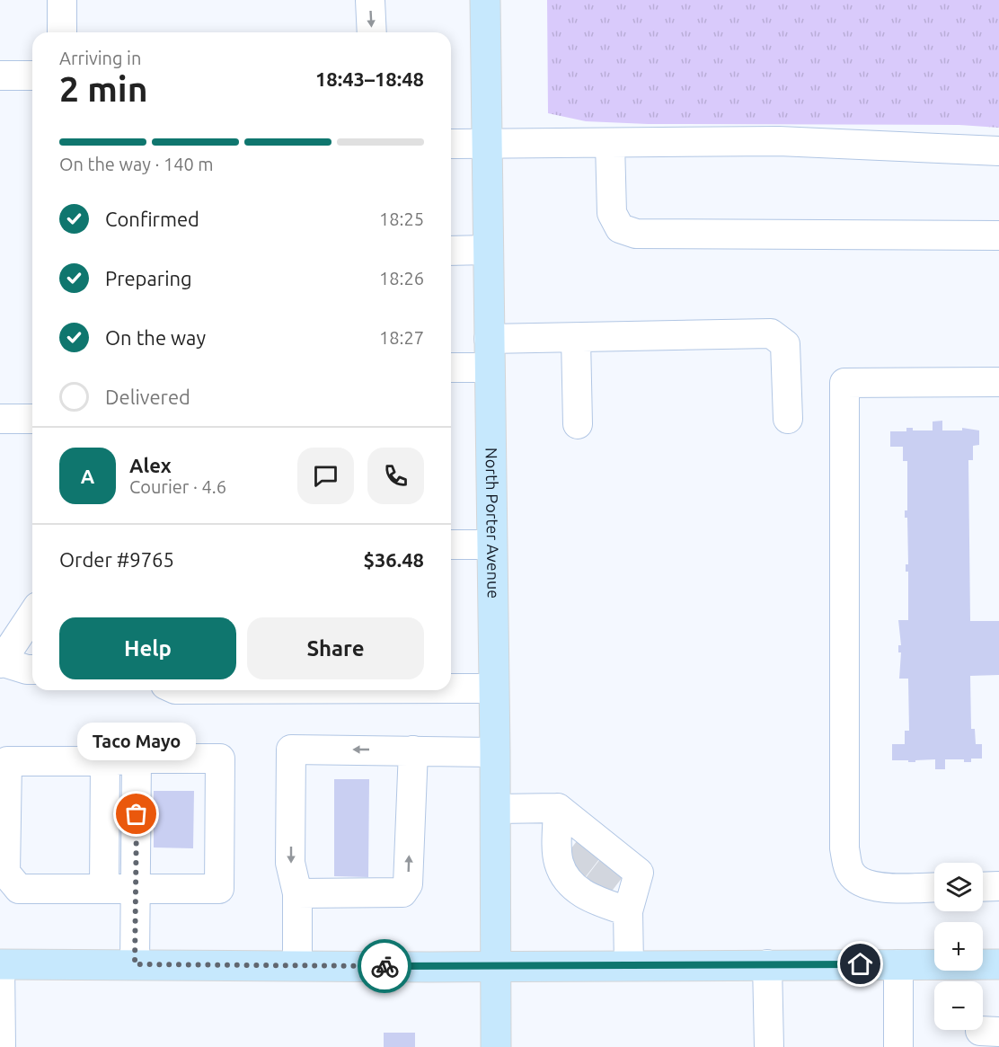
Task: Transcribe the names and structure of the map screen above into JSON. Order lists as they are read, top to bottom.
{
  "streets": {
    "main road": ["North Porter Avenue"]
  },
  "places": ["Taco Mayo"],
  "page": {
    "heading": ["2 min", "Arriving in", "18:43–18:48"],
    "panel": [
      "Alex",
      "Courier · 4.6",
      "Order #9765",
      "$36.48"
    ],
    "bar": "On the way · 140 m",
    "list": [
      ["Confirmed", "18:25"],
      ["Preparing", "18:26"],
      ["On the way", "18:27"],
      "Delivered"
    ],
    "round": "A",
    "buttons": ["Help", "Share"],
    "bubble": "Taco Mayo",
    "map_buttons": ["+", "−"]
  }
}
